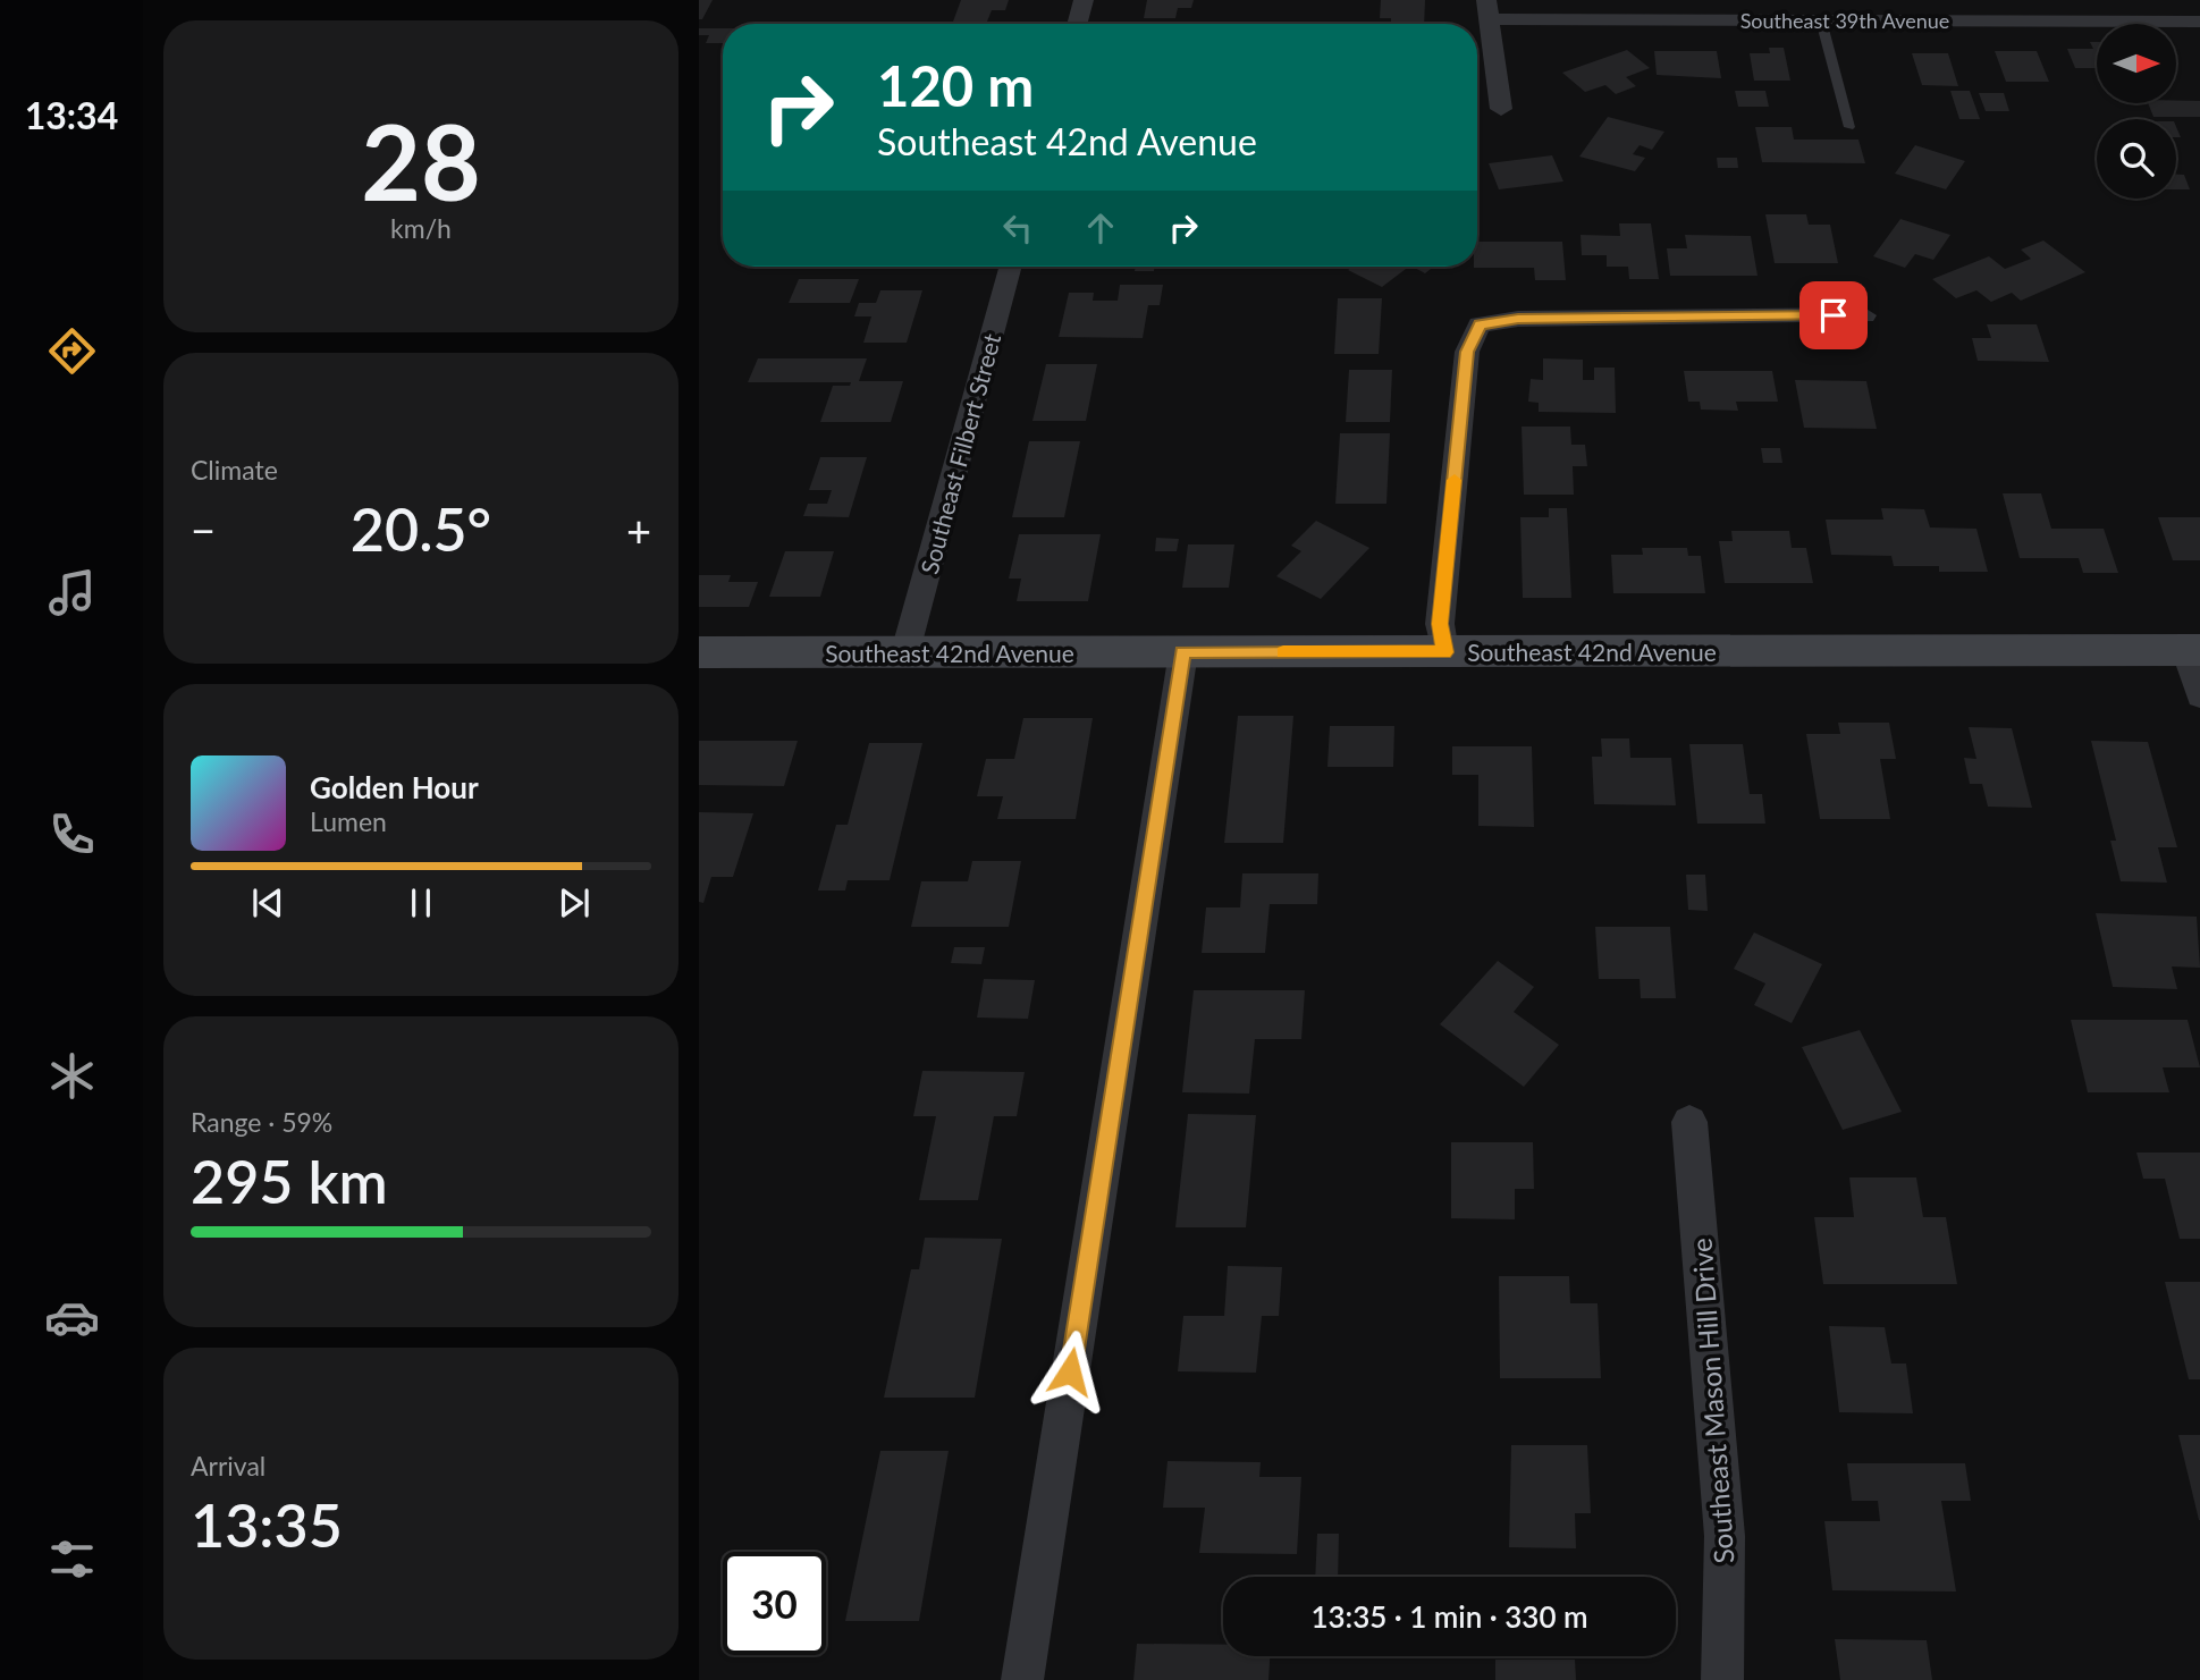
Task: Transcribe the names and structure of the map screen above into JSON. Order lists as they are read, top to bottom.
{
  "streets": {
    "street": [
      "Southeast 39th Avenue",
      "Southeast Filbert Street",
      "Southeast 42nd Avenue",
      "Southeast Mason Hill Drive"
    ]
  },
  "crossings": [
    ["Southeast Filbert Street", "Southeast 42nd Avenue"]
  ],
  "north": "right",
  "page": {
    "tabs": "13:34",
    "tile": [
      ["28", "km/h"],
      "Climate",
      ["Range · 59%", "295 km"],
      ["Arrival", "13:35"]
    ],
    "turn": ["120 m", "Southeast 42nd Avenue"],
    "heat": ["−", "20.5°", "+"],
    "song": ["Golden Hour", "Lumen"],
    "limit": "30",
    "trip": "13:35 · 1 min · 330 m"
  }
}
